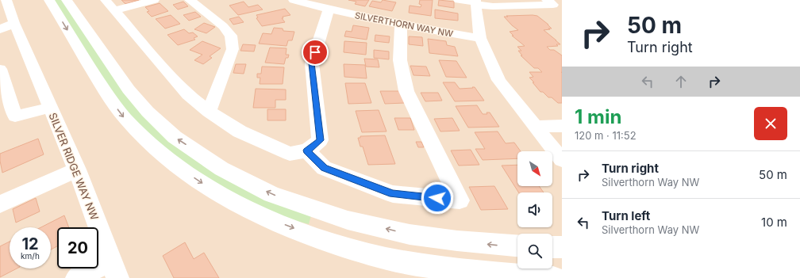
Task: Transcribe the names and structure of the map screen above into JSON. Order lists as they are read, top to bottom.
{
  "streets": {
    "street": ["SILVERTHORN WAY NW", "SILVER RIDGE WAY NW"]
  },
  "north": "bottom right",
  "page": {
    "turn": ["50 m", "Turn right"],
    "heading": ["1 min", "120 m · 11:52"],
    "list": [
      {
        "name": "Turn right",
        "note": "Silverthorn Way NW",
        "value": "50 m"
      },
      {
        "name": "Turn left",
        "note": "Silverthorn Way NW",
        "value": "10 m"
      }
    ],
    "speed": "12 km/h",
    "limit": "20"
  }
}
